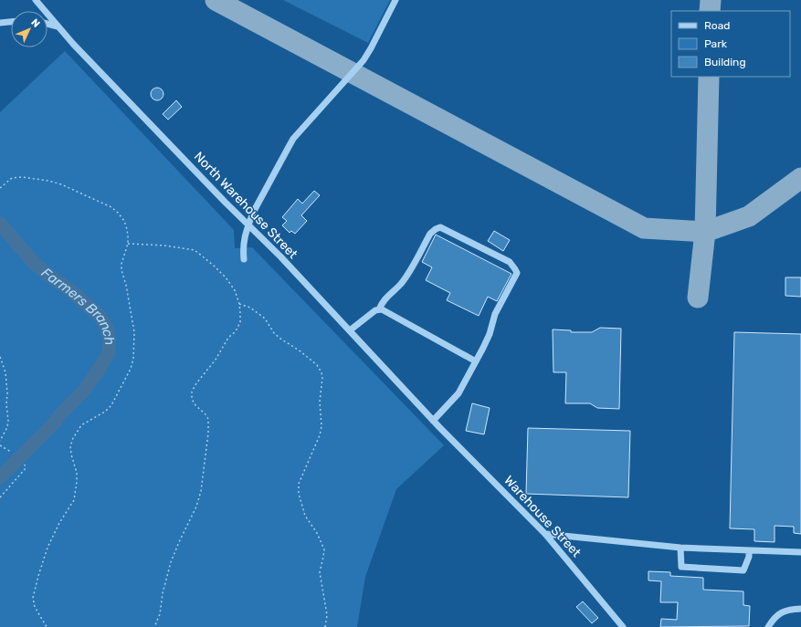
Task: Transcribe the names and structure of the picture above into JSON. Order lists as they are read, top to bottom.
{
  "streets": {
    "street": ["North Warehouse Street", "Warehouse Street"]
  },
  "crossings": [
    ["North Warehouse Street", "Warehouse Street"]
  ],
  "water": ["Farmers Branch"],
  "legend": ["Road", "Park", "Building"],
  "north": "top right"
}
